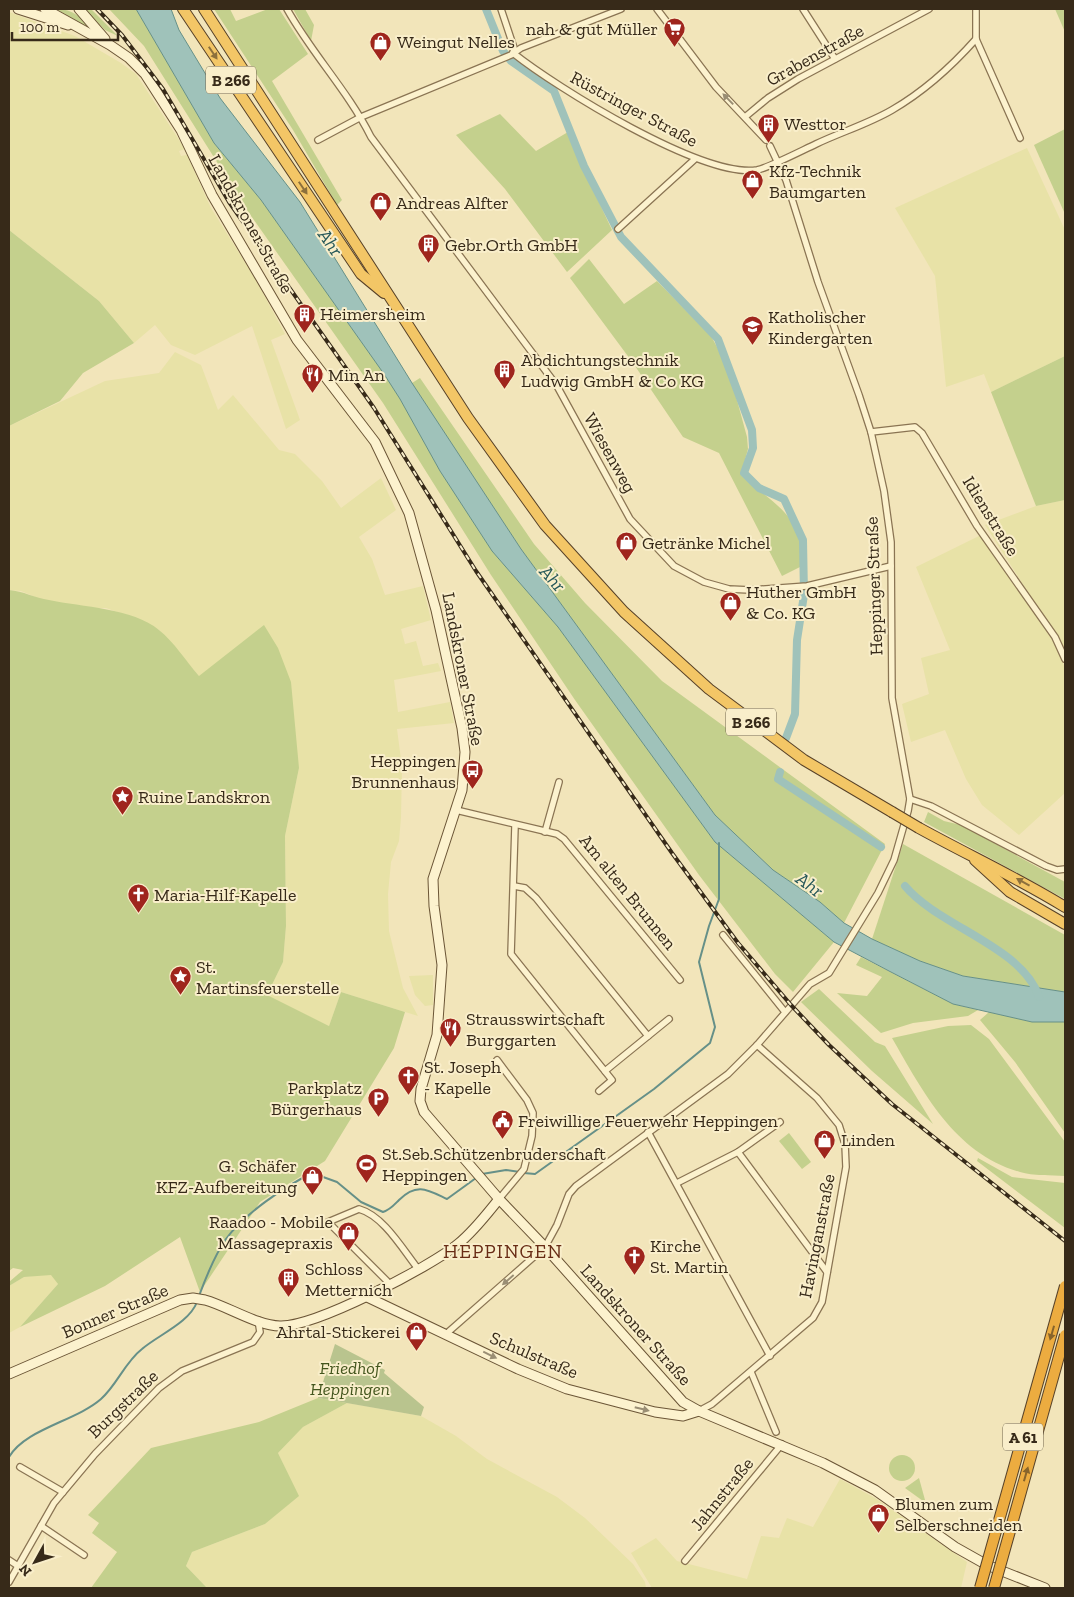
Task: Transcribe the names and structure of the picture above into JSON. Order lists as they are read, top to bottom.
{
  "streets": {
    "highway": ["B 266", "A 61"],
    "main road": ["Landskroner Straße", "Bonner Straße", "Schulstraße"],
    "street": [
      "Grabenstraße",
      "Rüstringer Straße",
      "Wiesenweg",
      "Idienstraße",
      "Heppinger Straße",
      "Am alten Brunnen",
      "Havinganstraße",
      "Burgstraße",
      "Jahnstraße"
    ]
  },
  "crossings": [
    ["Rüstringer Straße", "Heppinger Straße"],
    ["Landskroner Straße", "Heppinger Straße"],
    ["Landskroner Straße", "Am alten Brunnen"],
    ["Landskroner Straße", "Havinganstraße"],
    ["Landskroner Straße", "Schulstraße"],
    ["Landskroner Straße", "Jahnstraße"],
    ["Wiesenweg", "Heppinger Straße"],
    ["Idienstraße", "Heppinger Straße"],
    ["Heppinger Straße", "Havinganstraße"],
    ["Havinganstraße", "Schulstraße"],
    ["Bonner Straße", "Schulstraße"],
    ["Bonner Straße", "Burgstraße"]
  ],
  "one_way": ["Schulstraße"],
  "districts": ["HEPPINGEN"],
  "water": ["Ahr"],
  "parks": ["Friedhof Heppingen"],
  "places": {
    "supermarket": ["nah & gut Müller"],
    "shop": [
      "Weingut Nelles",
      "Kfz-Technik Baumgarten",
      "Andreas Alfter",
      "Getränke Michel",
      "Huther GmbH & Co. KG",
      "Linden",
      "G. Schäfer KFZ-Aufbereitung",
      "Raadoo - Mobile Massagepraxis",
      "Ahrtal-Stickerei",
      "Blumen zum Selberschneiden"
    ],
    "building": [
      "Westtor",
      "Gebr.Orth GmbH",
      "Heimersheim",
      "Abdichtungstechnik Ludwig GmbH & Co KG",
      "Schloss Metternich"
    ],
    "school or university": ["Katholischer Kindergarten"],
    "restaurant": ["Min An", "Strausswirtschaft Burggarten"],
    "bus stop": ["Heppingen Brunnenhaus"],
    "place": ["Ruine Landskron", "St. Martinsfeuerstelle"],
    "church": ["Maria-Hilf-Kapelle", "St. Joseph - Kapelle", "Kirche St. Martin"],
    "parking": ["Parkplatz Bürgerhaus"],
    "public building": ["Freiwillige Feuerwehr Heppingen"],
    "sports": ["St.Seb.Schützenbruderschaft Heppingen"]
  },
  "scale_bar": "100 m",
  "north": "bottom left"
}
